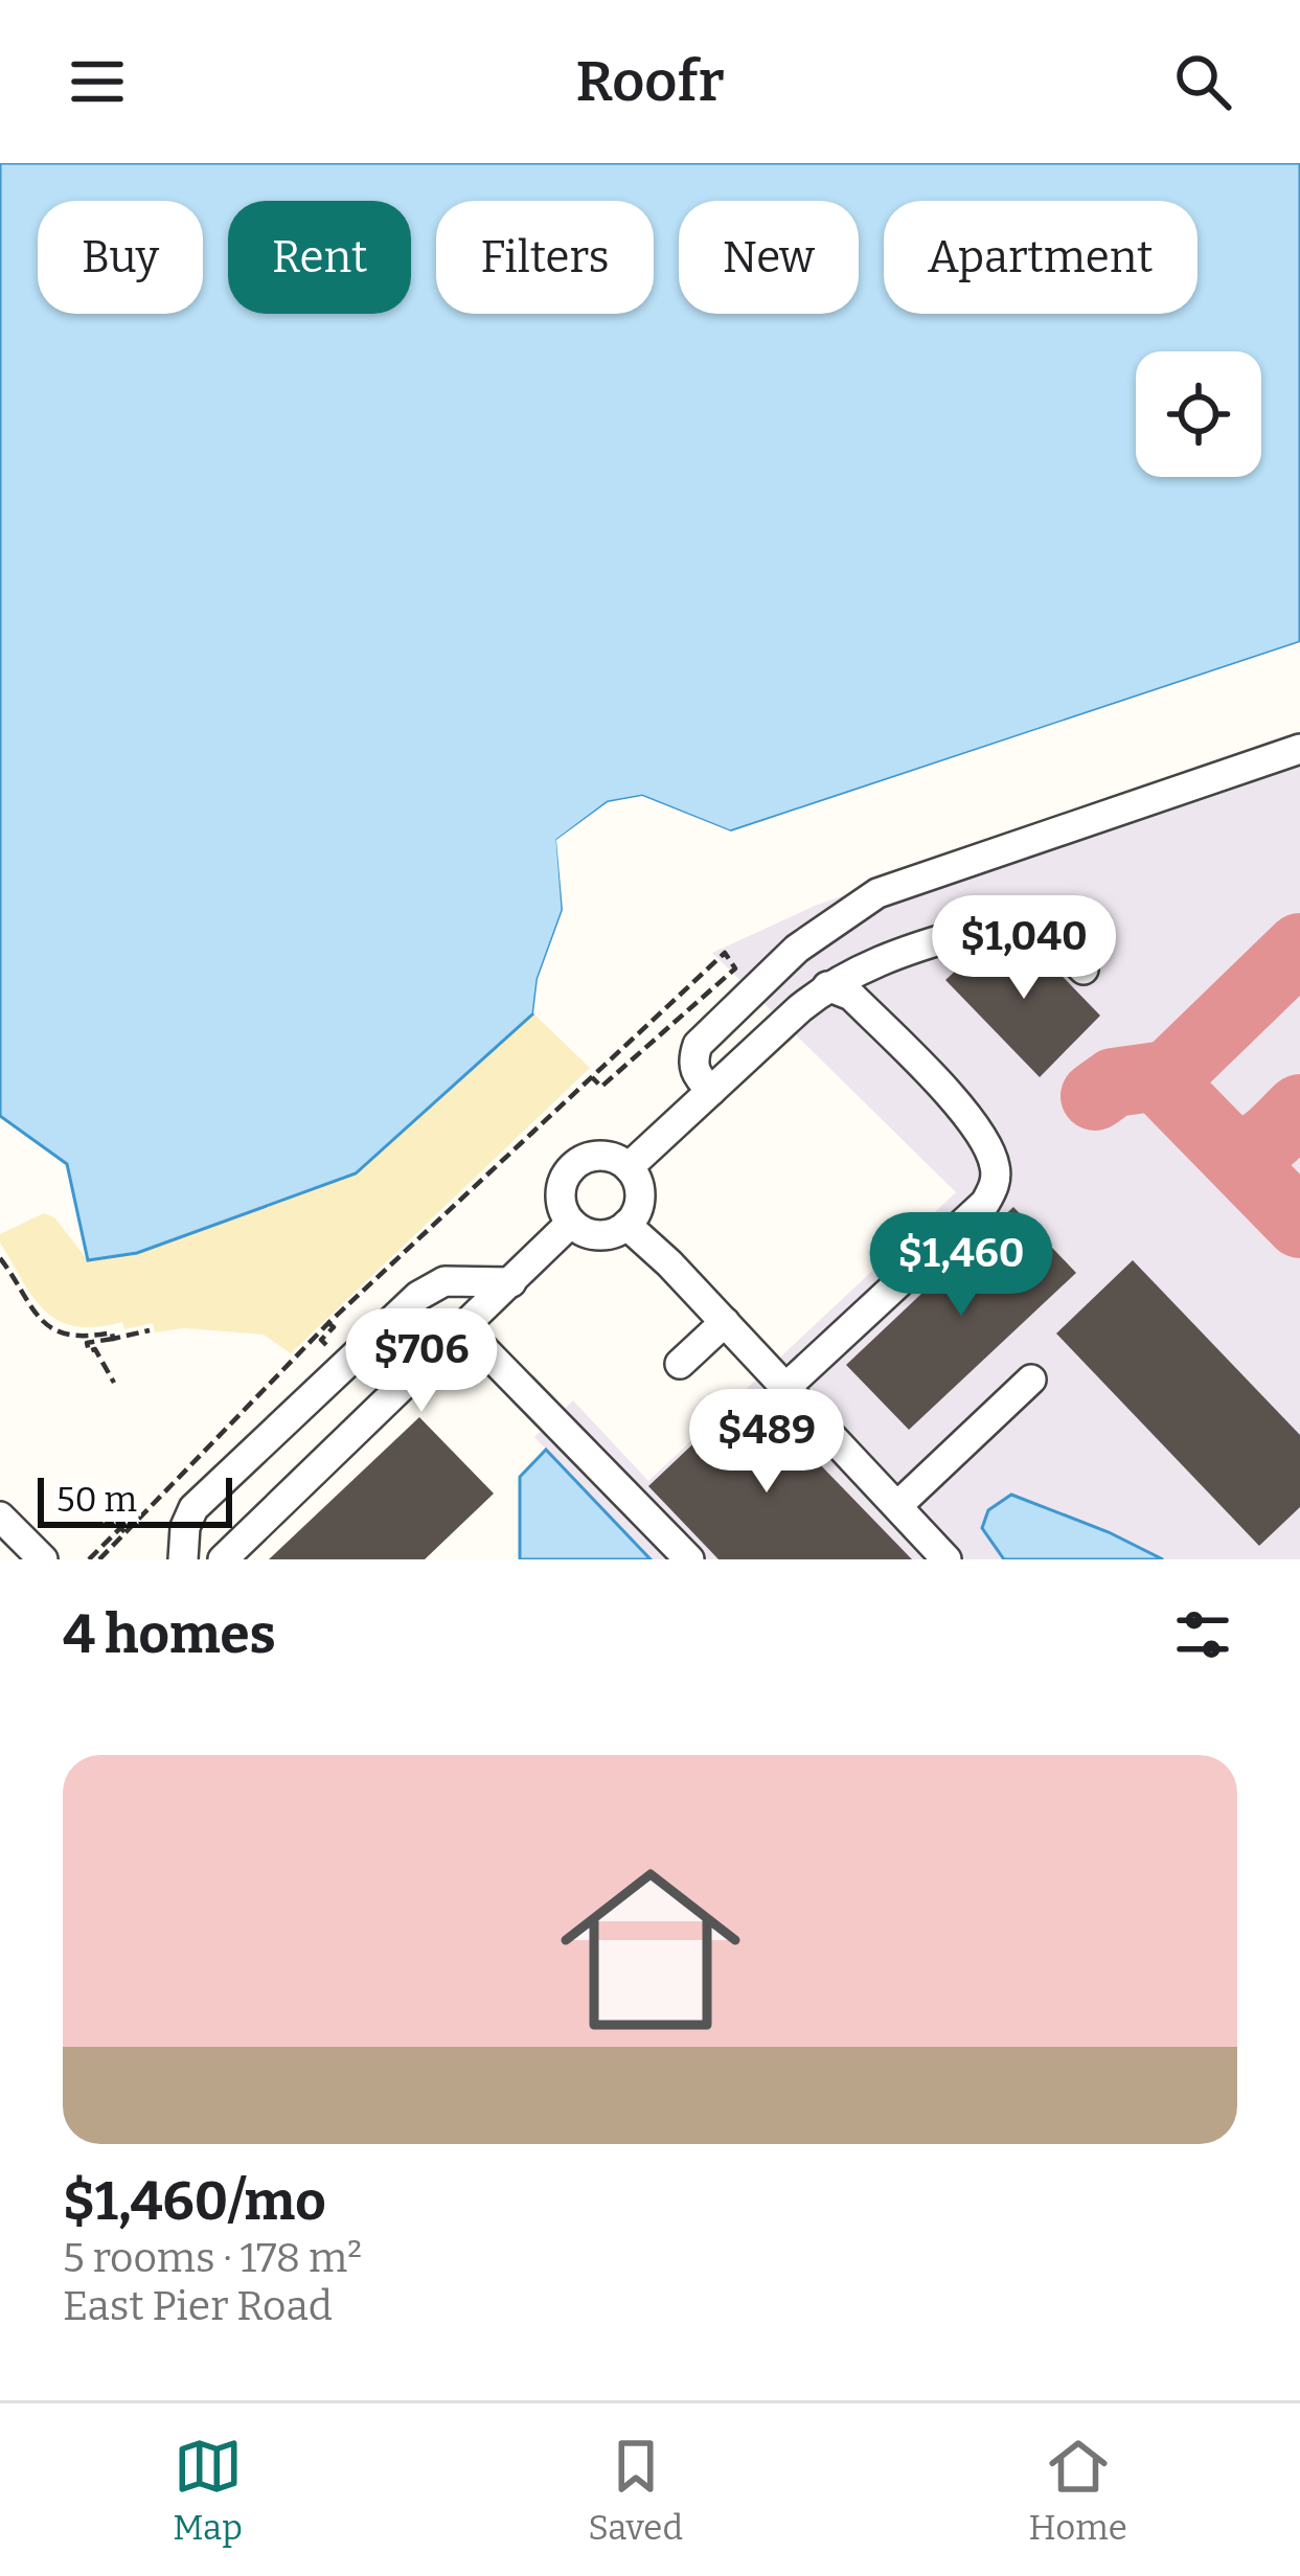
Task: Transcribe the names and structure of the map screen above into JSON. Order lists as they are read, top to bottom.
{
  "scale_bar": "50 m",
  "page": {
    "header": "Roofr",
    "chip": [
      "Buy",
      "Rent",
      "Filters",
      "New",
      "Apartment"
    ],
    "price": [
      "$1,040",
      "$1,460",
      "$706",
      "$489"
    ],
    "scale": "50 m",
    "heading": "4 homes",
    "list": [
      {
        "name": "$1,460/mo",
        "note": "5 rooms · 178 m² · East Pier Road"
      }
    ],
    "tabs": ["Map", "Saved", "Home"]
  }
}
